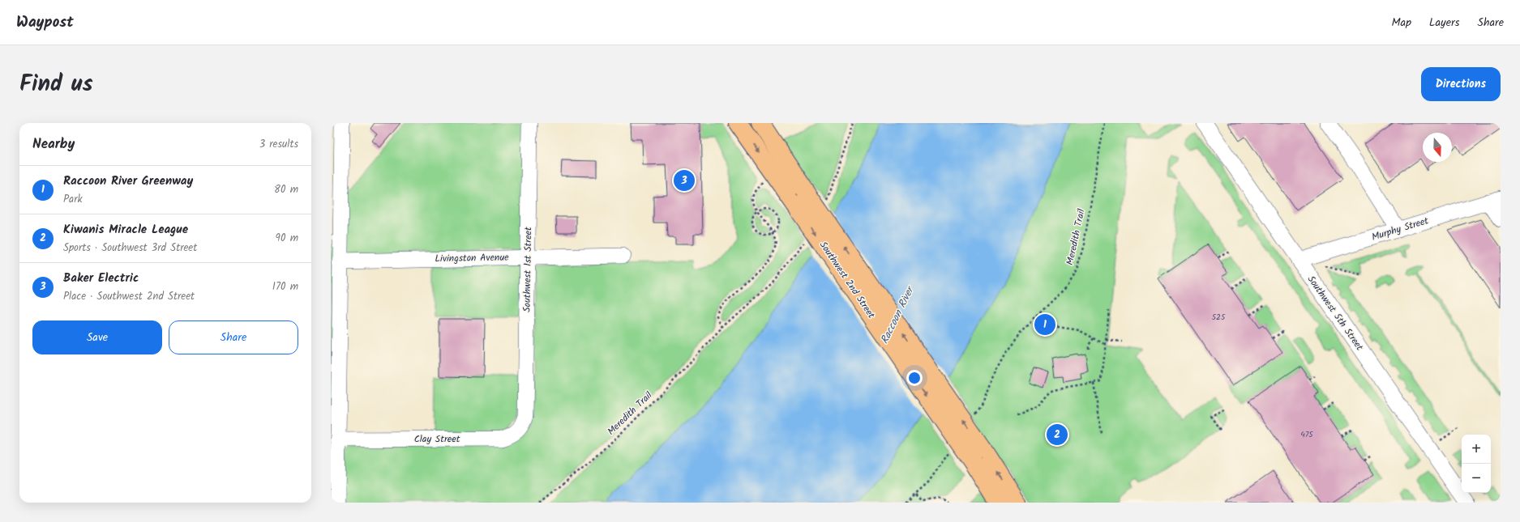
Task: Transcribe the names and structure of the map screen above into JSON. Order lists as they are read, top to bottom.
{
  "streets": {
    "main road": ["Southwest 2nd Street"],
    "street": [
      "Murphy Street",
      "Livingston Avenue",
      "Southwest 1st Street",
      "Southwest 5th Street",
      "Clay Street"
    ],
    "path": ["Meredith Trail"]
  },
  "crossings": [
    ["Murphy Street", "Southwest 5th Street"],
    ["Livingston Avenue", "Southwest 1st Street"],
    ["Southwest 1st Street", "Clay Street"]
  ],
  "water": ["Raccoon River"],
  "house_numbers": ["525", "475"],
  "north": "bottom",
  "page": {
    "header": "Waypost",
    "nav": ["Map", "Layers", "Share"],
    "title": "Find us",
    "buttons": [
      "Directions",
      ["Save", "Share"]
    ],
    "heading": ["Nearby", "3 results"],
    "list": [
      {
        "mark": "1",
        "name": "Raccoon River Greenway",
        "note": "Park",
        "value": "80 m"
      },
      {
        "mark": "2",
        "name": "Kiwanis Miracle League",
        "note": "Sports · Southwest 3rd Street",
        "value": "90 m"
      },
      {
        "mark": "3",
        "name": "Baker Electric",
        "note": "Place · Southwest 2nd Street",
        "value": "170 m"
      }
    ],
    "pins": ["3", "1", "2"],
    "map_buttons": ["+", "−"]
  }
}
